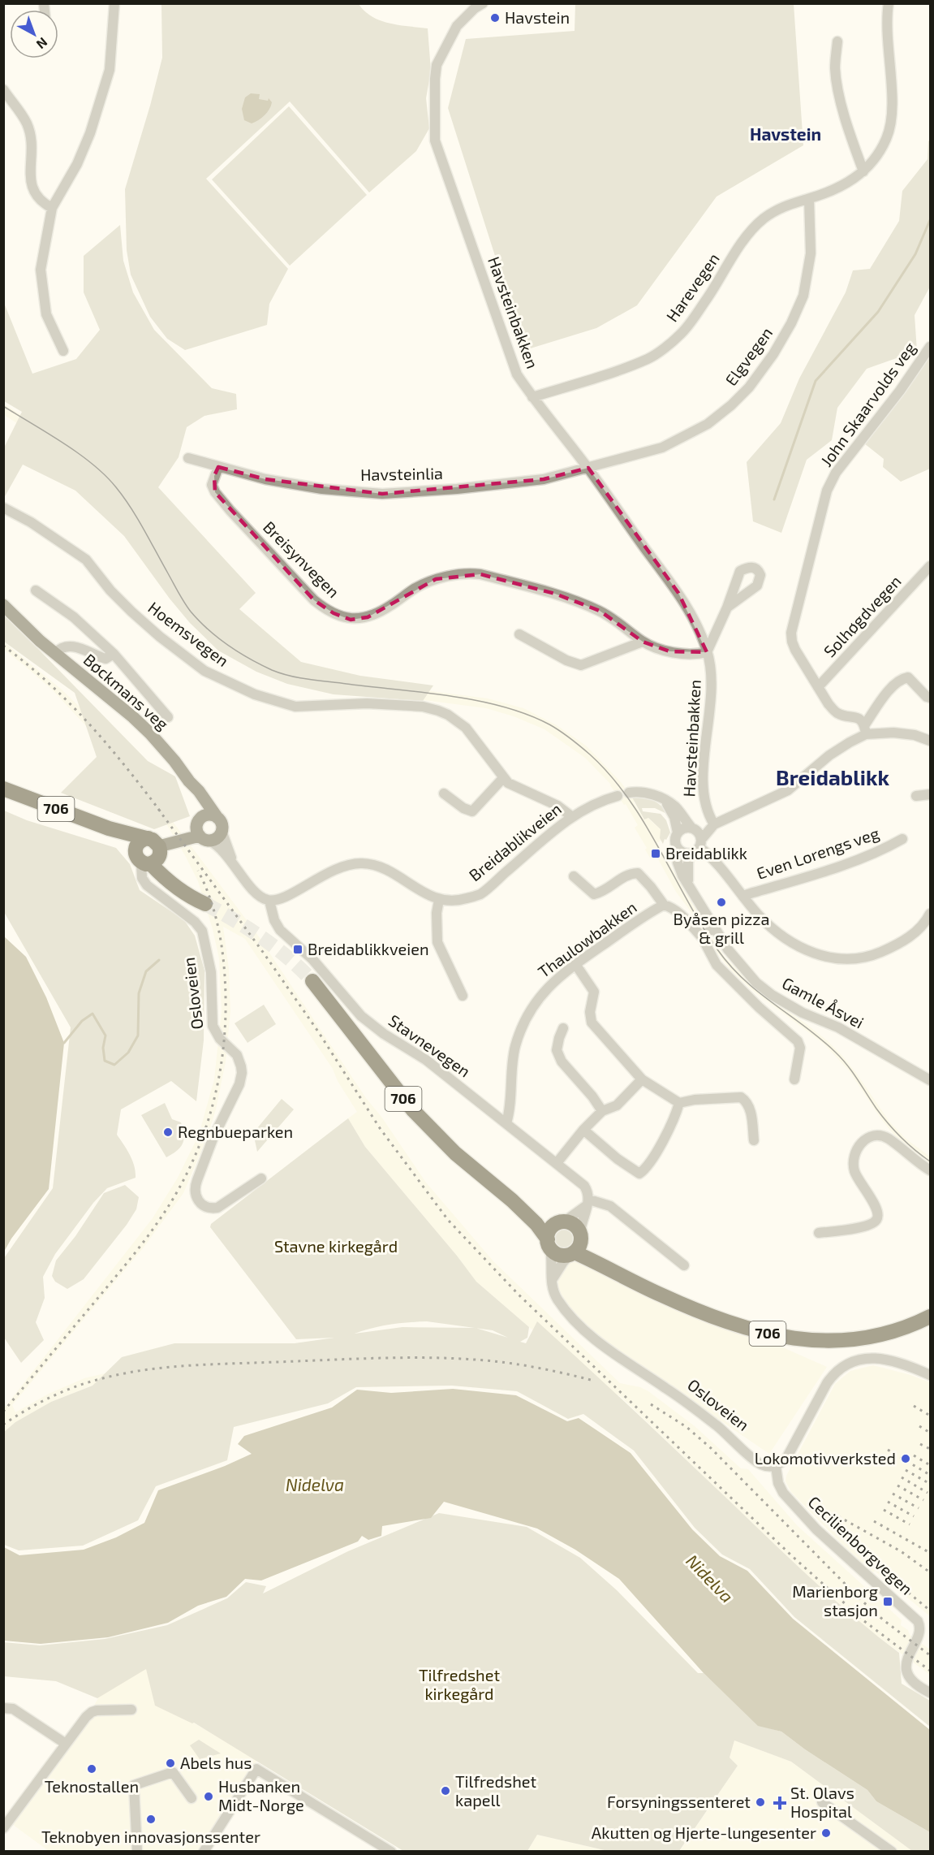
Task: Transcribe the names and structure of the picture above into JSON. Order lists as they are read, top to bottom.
{
  "streets": {
    "highway": ["706"],
    "main road": ["Bøckmans veg"],
    "street": [
      "Harevegen",
      "Havsteinbakken",
      "Elgvegen",
      "John Skaarvolds veg",
      "Havsteinlia",
      "Breisynvegen",
      "Solhøgdvegen",
      "Hoemsvegen",
      "Breidablikveien",
      "Even Lorengs veg",
      "Thaulowbakken",
      "Osloveien",
      "Gamle Åsvei",
      "Stavnevegen",
      "Cecilienborgvegen"
    ]
  },
  "crossings": [
    ["Harevegen", "Havsteinbakken"],
    ["Harevegen", "Elgvegen"],
    ["Havsteinbakken", "Elgvegen"],
    ["Havsteinbakken", "Havsteinlia"],
    ["Havsteinbakken", "Breisynvegen"],
    ["Elgvegen", "Havsteinlia"],
    ["John Skaarvolds veg", "Solhøgdvegen"],
    ["Havsteinlia", "Breisynvegen"],
    ["Hoemsvegen", "Breidablikveien"],
    ["706", "Osloveien"],
    ["Thaulowbakken", "Stavnevegen"],
    ["Osloveien", "Cecilienborgvegen"]
  ],
  "districts": ["Havstein", "Breidablikk"],
  "water": ["Nidelva"],
  "parks": ["Stavne kirkegård", "Tilfredshet kirkegård"],
  "places": {
    "other": [
      "Havstein",
      "Byåsen pizza & grill",
      "Regnbueparken",
      "Lokomotivverksted",
      "Abels hus",
      "Teknostallen",
      "Tilfredshet kapell",
      "Husbanken Midt-Norge",
      "Forsyningssenteret",
      "Teknobyen innovasjonssenter",
      "Akutten og Hjerte-lungesenter"
    ],
    "transit": ["Breidablikk", "Breidablikkveien", "Marienborg stasjon"],
    "health": ["St. Olavs Hospital"]
  },
  "north": "bottom right"
}
